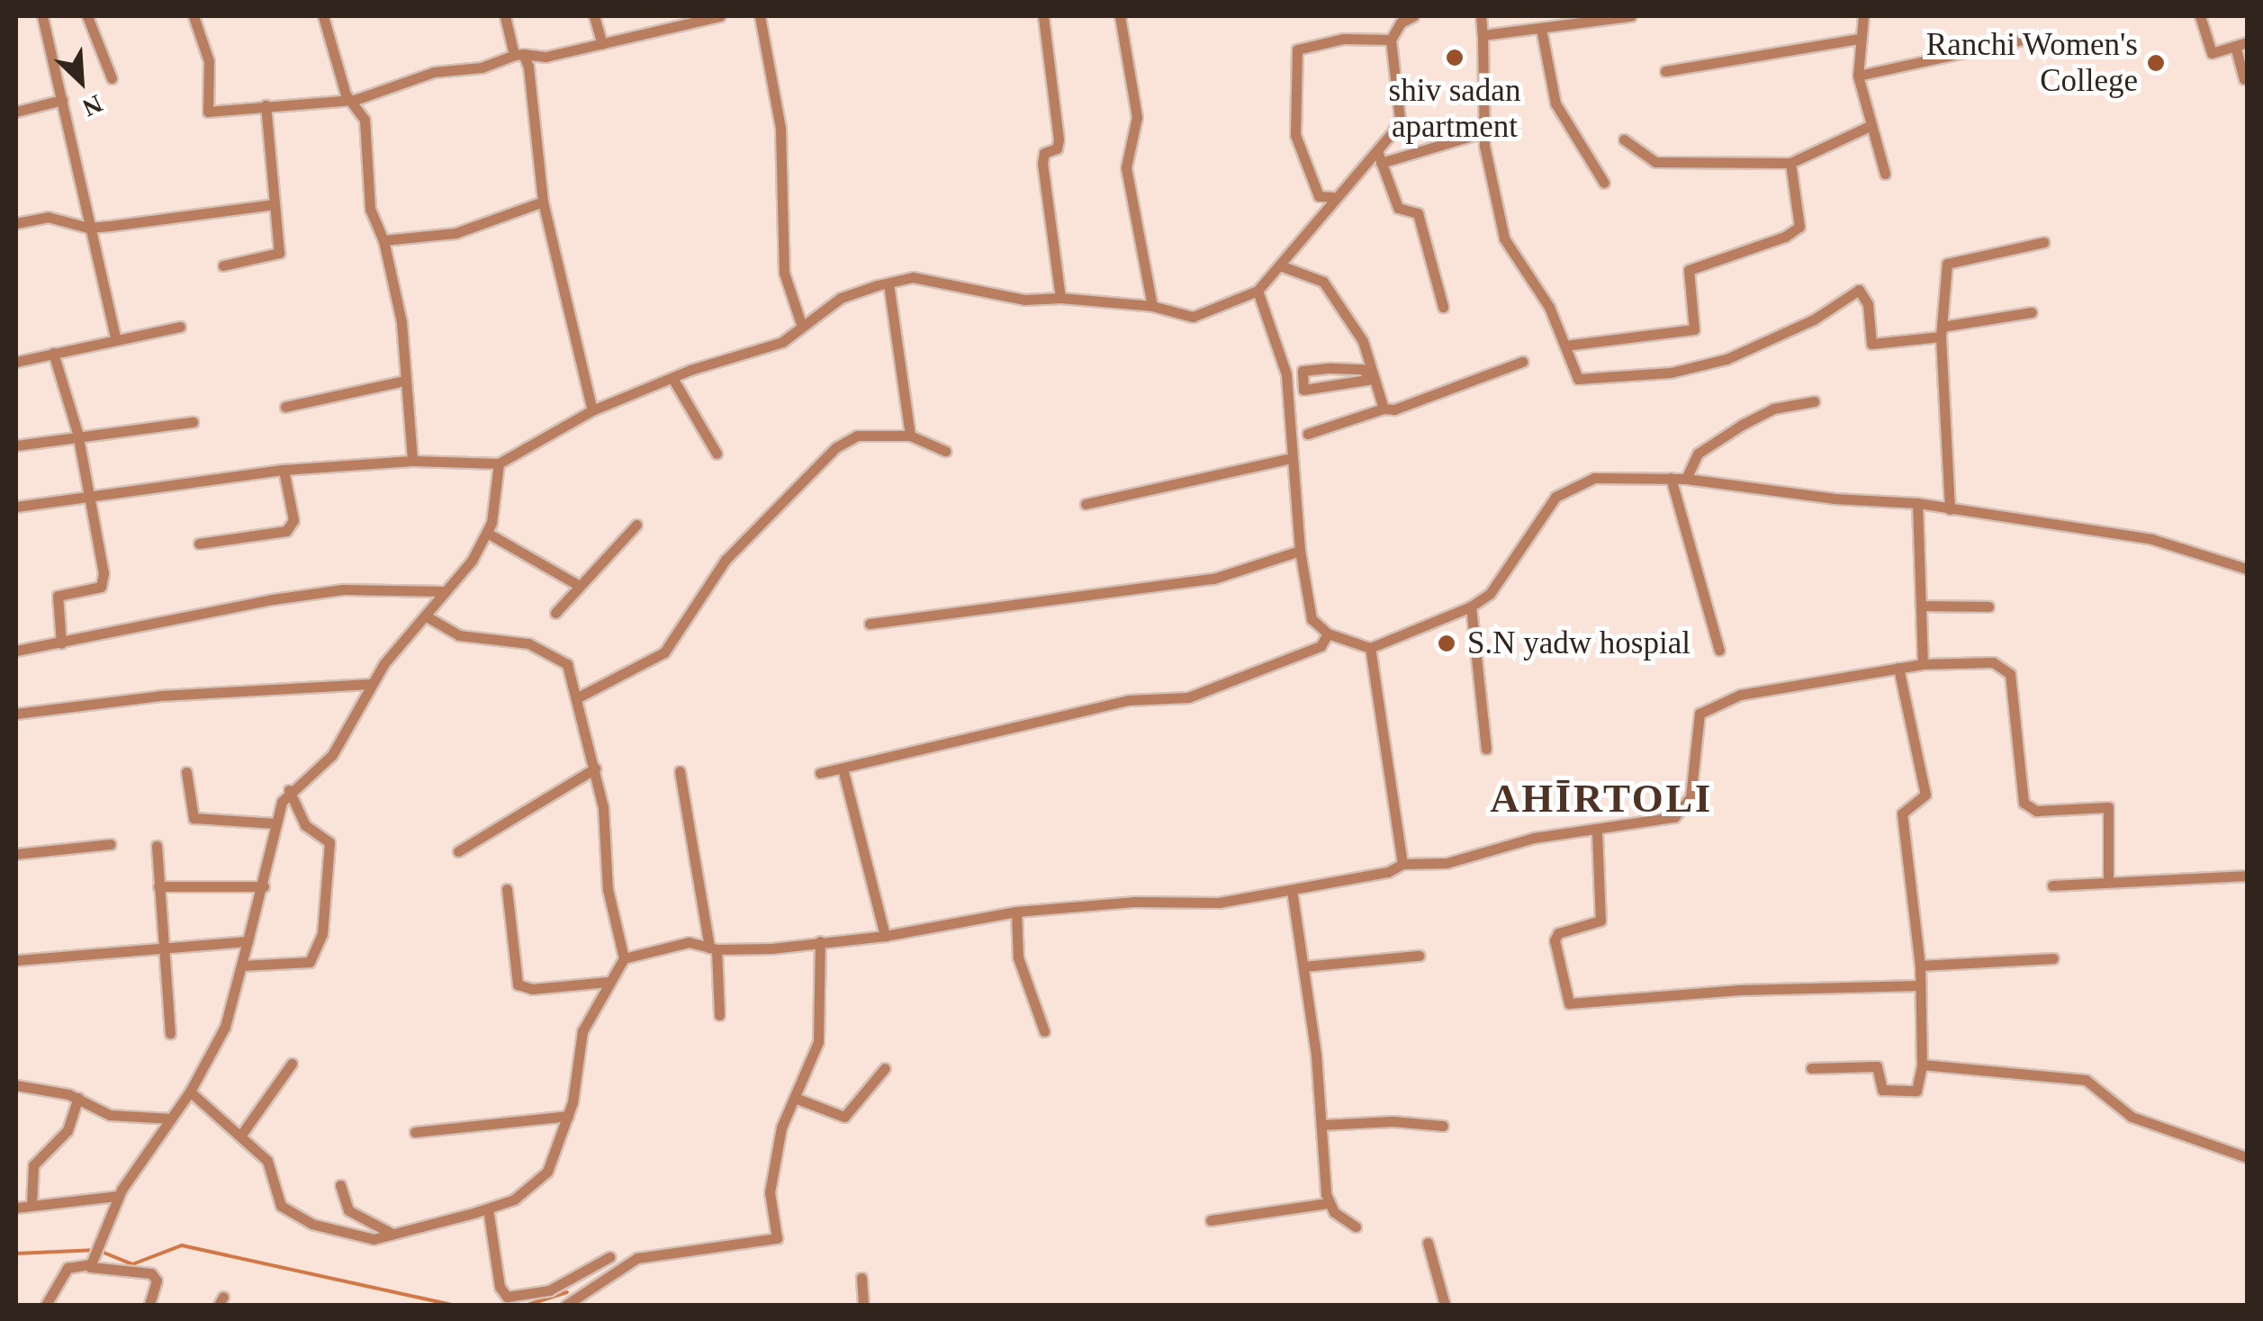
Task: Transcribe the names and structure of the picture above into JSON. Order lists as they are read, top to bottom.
{
  "districts": ["AHĪRTOLI"],
  "places": ["shiv sadan apartment", "Ranchi Women's College", "S.N yadw hospial"],
  "north": "bottom right"
}
